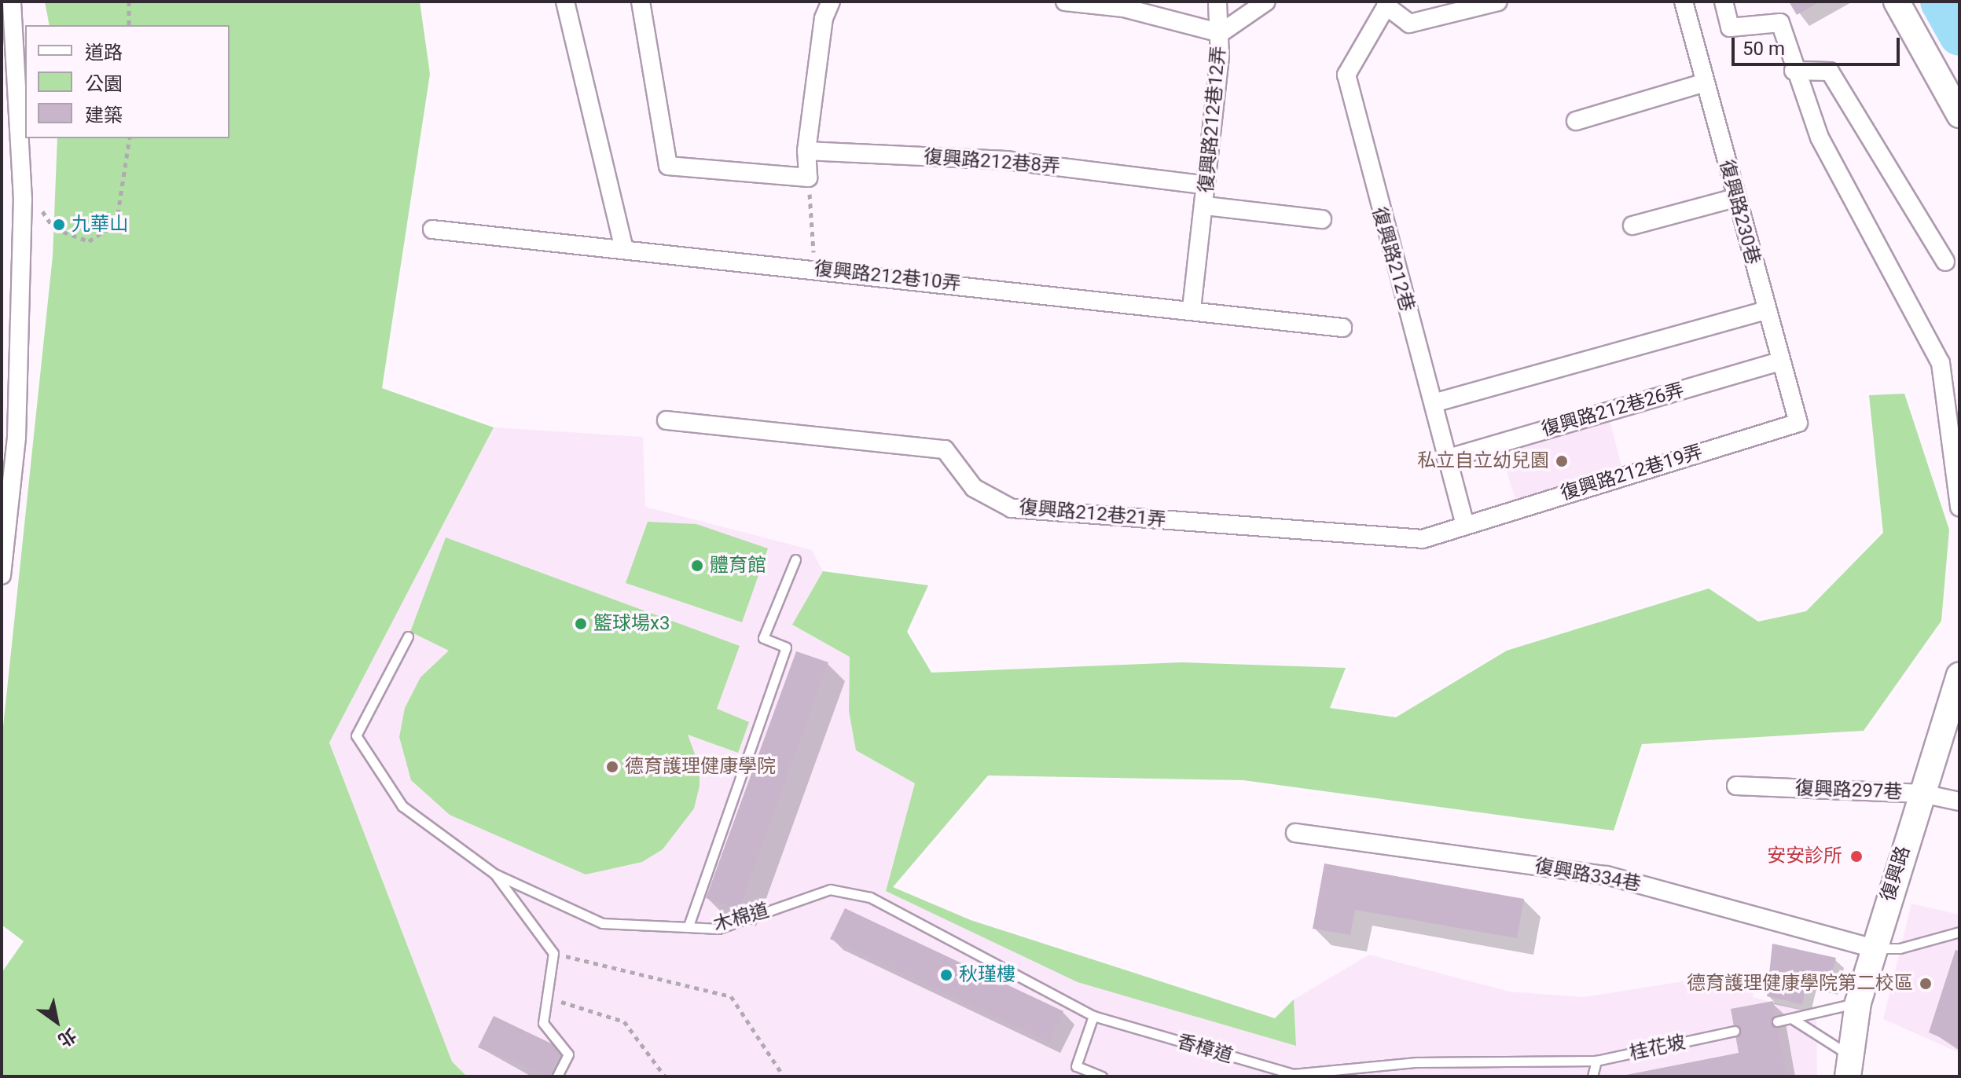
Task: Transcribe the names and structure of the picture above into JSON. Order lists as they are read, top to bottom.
{
  "streets": {
    "street": [
      "復興路212巷12弄",
      "復興路212巷8弄",
      "復興路230巷",
      "復興路212巷",
      "復興路212巷10弄",
      "復興路212巷26弄",
      "復興路212巷19弄",
      "復興路212巷21弄",
      "復興路297巷",
      "復興路",
      "復興路334巷"
    ],
    "lane": ["木棉道", "桂花坡", "香樟道"]
  },
  "crossings": [
    ["復興路212巷12弄", "復興路212巷8弄"],
    ["復興路212巷12弄", "復興路212巷10弄"],
    ["復興路230巷", "復興路212巷26弄"],
    ["復興路230巷", "復興路212巷19弄"],
    ["復興路212巷", "復興路212巷26弄"],
    ["復興路212巷", "復興路212巷19弄"],
    ["復興路212巷", "復興路212巷21弄"],
    ["復興路212巷19弄", "復興路212巷21弄"],
    ["復興路297巷", "復興路"],
    ["復興路", "復興路334巷"],
    ["木棉道", "香樟道"],
    ["桂花坡", "香樟道"]
  ],
  "places": [
    "九華山",
    "私立自立幼兒園",
    "體育館",
    "籃球場x3",
    "德育護理健康學院",
    "安安診所",
    "秋瑾樓",
    "德育護理健康學院第二校區"
  ],
  "legend": ["道路", "公園", "建築"],
  "scale_bar": "50 m",
  "north": "bottom right"
}
